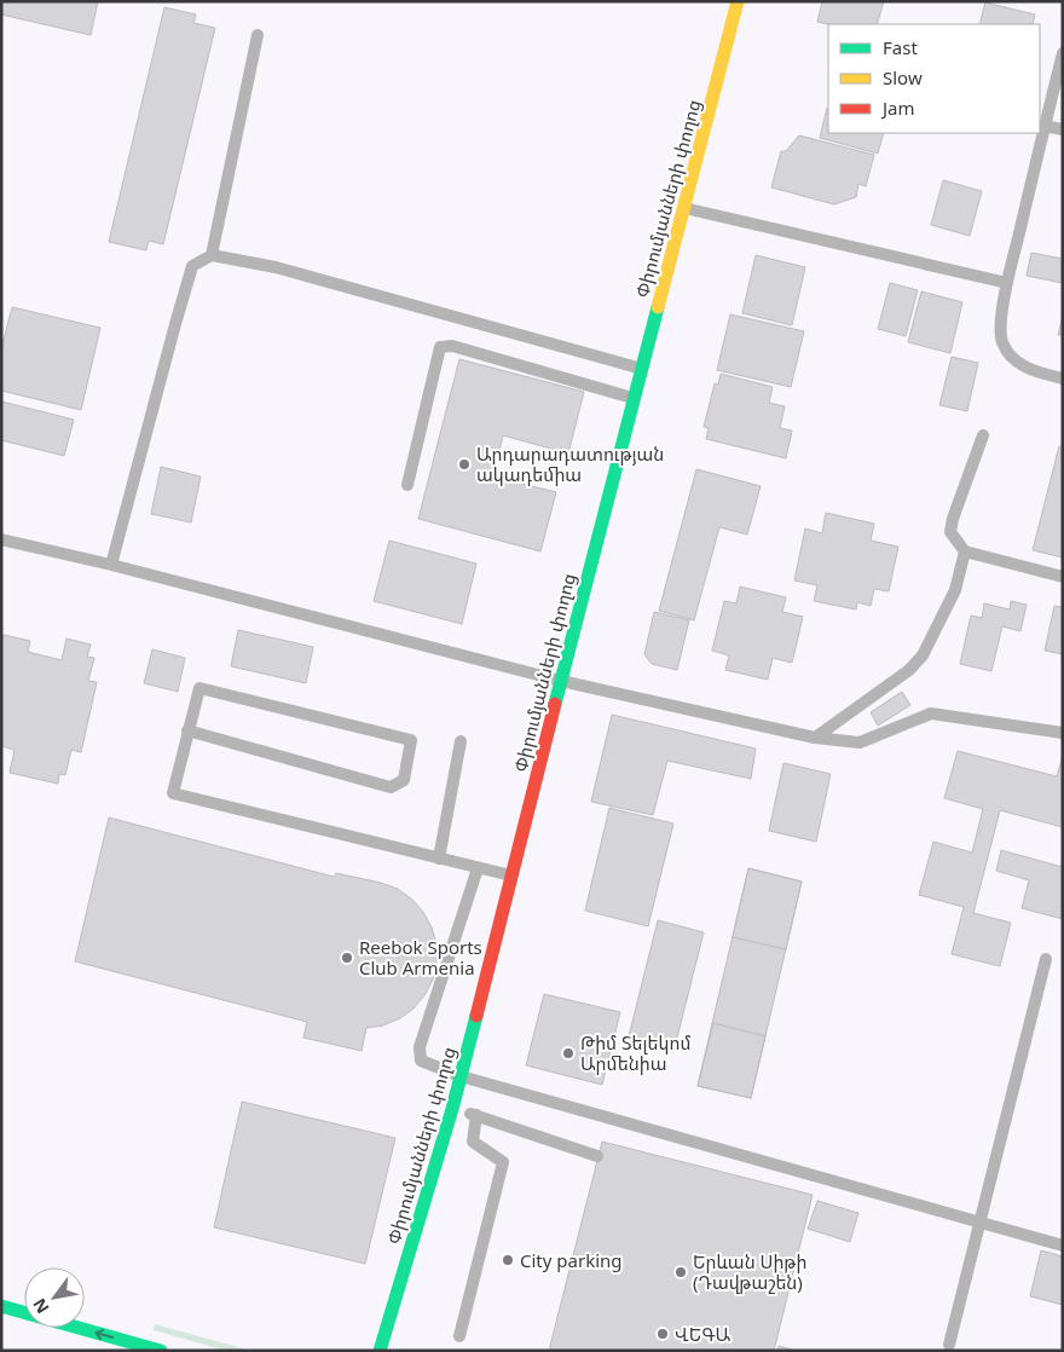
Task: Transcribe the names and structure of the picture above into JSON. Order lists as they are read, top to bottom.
{
  "streets": {
    "street": ["Փիրումյանների փողոց"]
  },
  "places": [
    "Արդարադատության ակադեմիա",
    "Reebok Sports Club Armenia",
    "Թիմ Տելեկոմ Արմենիա",
    "City parking",
    "Երևան Սիթի (Դավթաշեն)",
    "ՎԵԳԱ"
  ],
  "legend": ["Fast", "Slow", "Jam"],
  "north": "bottom left"
}
